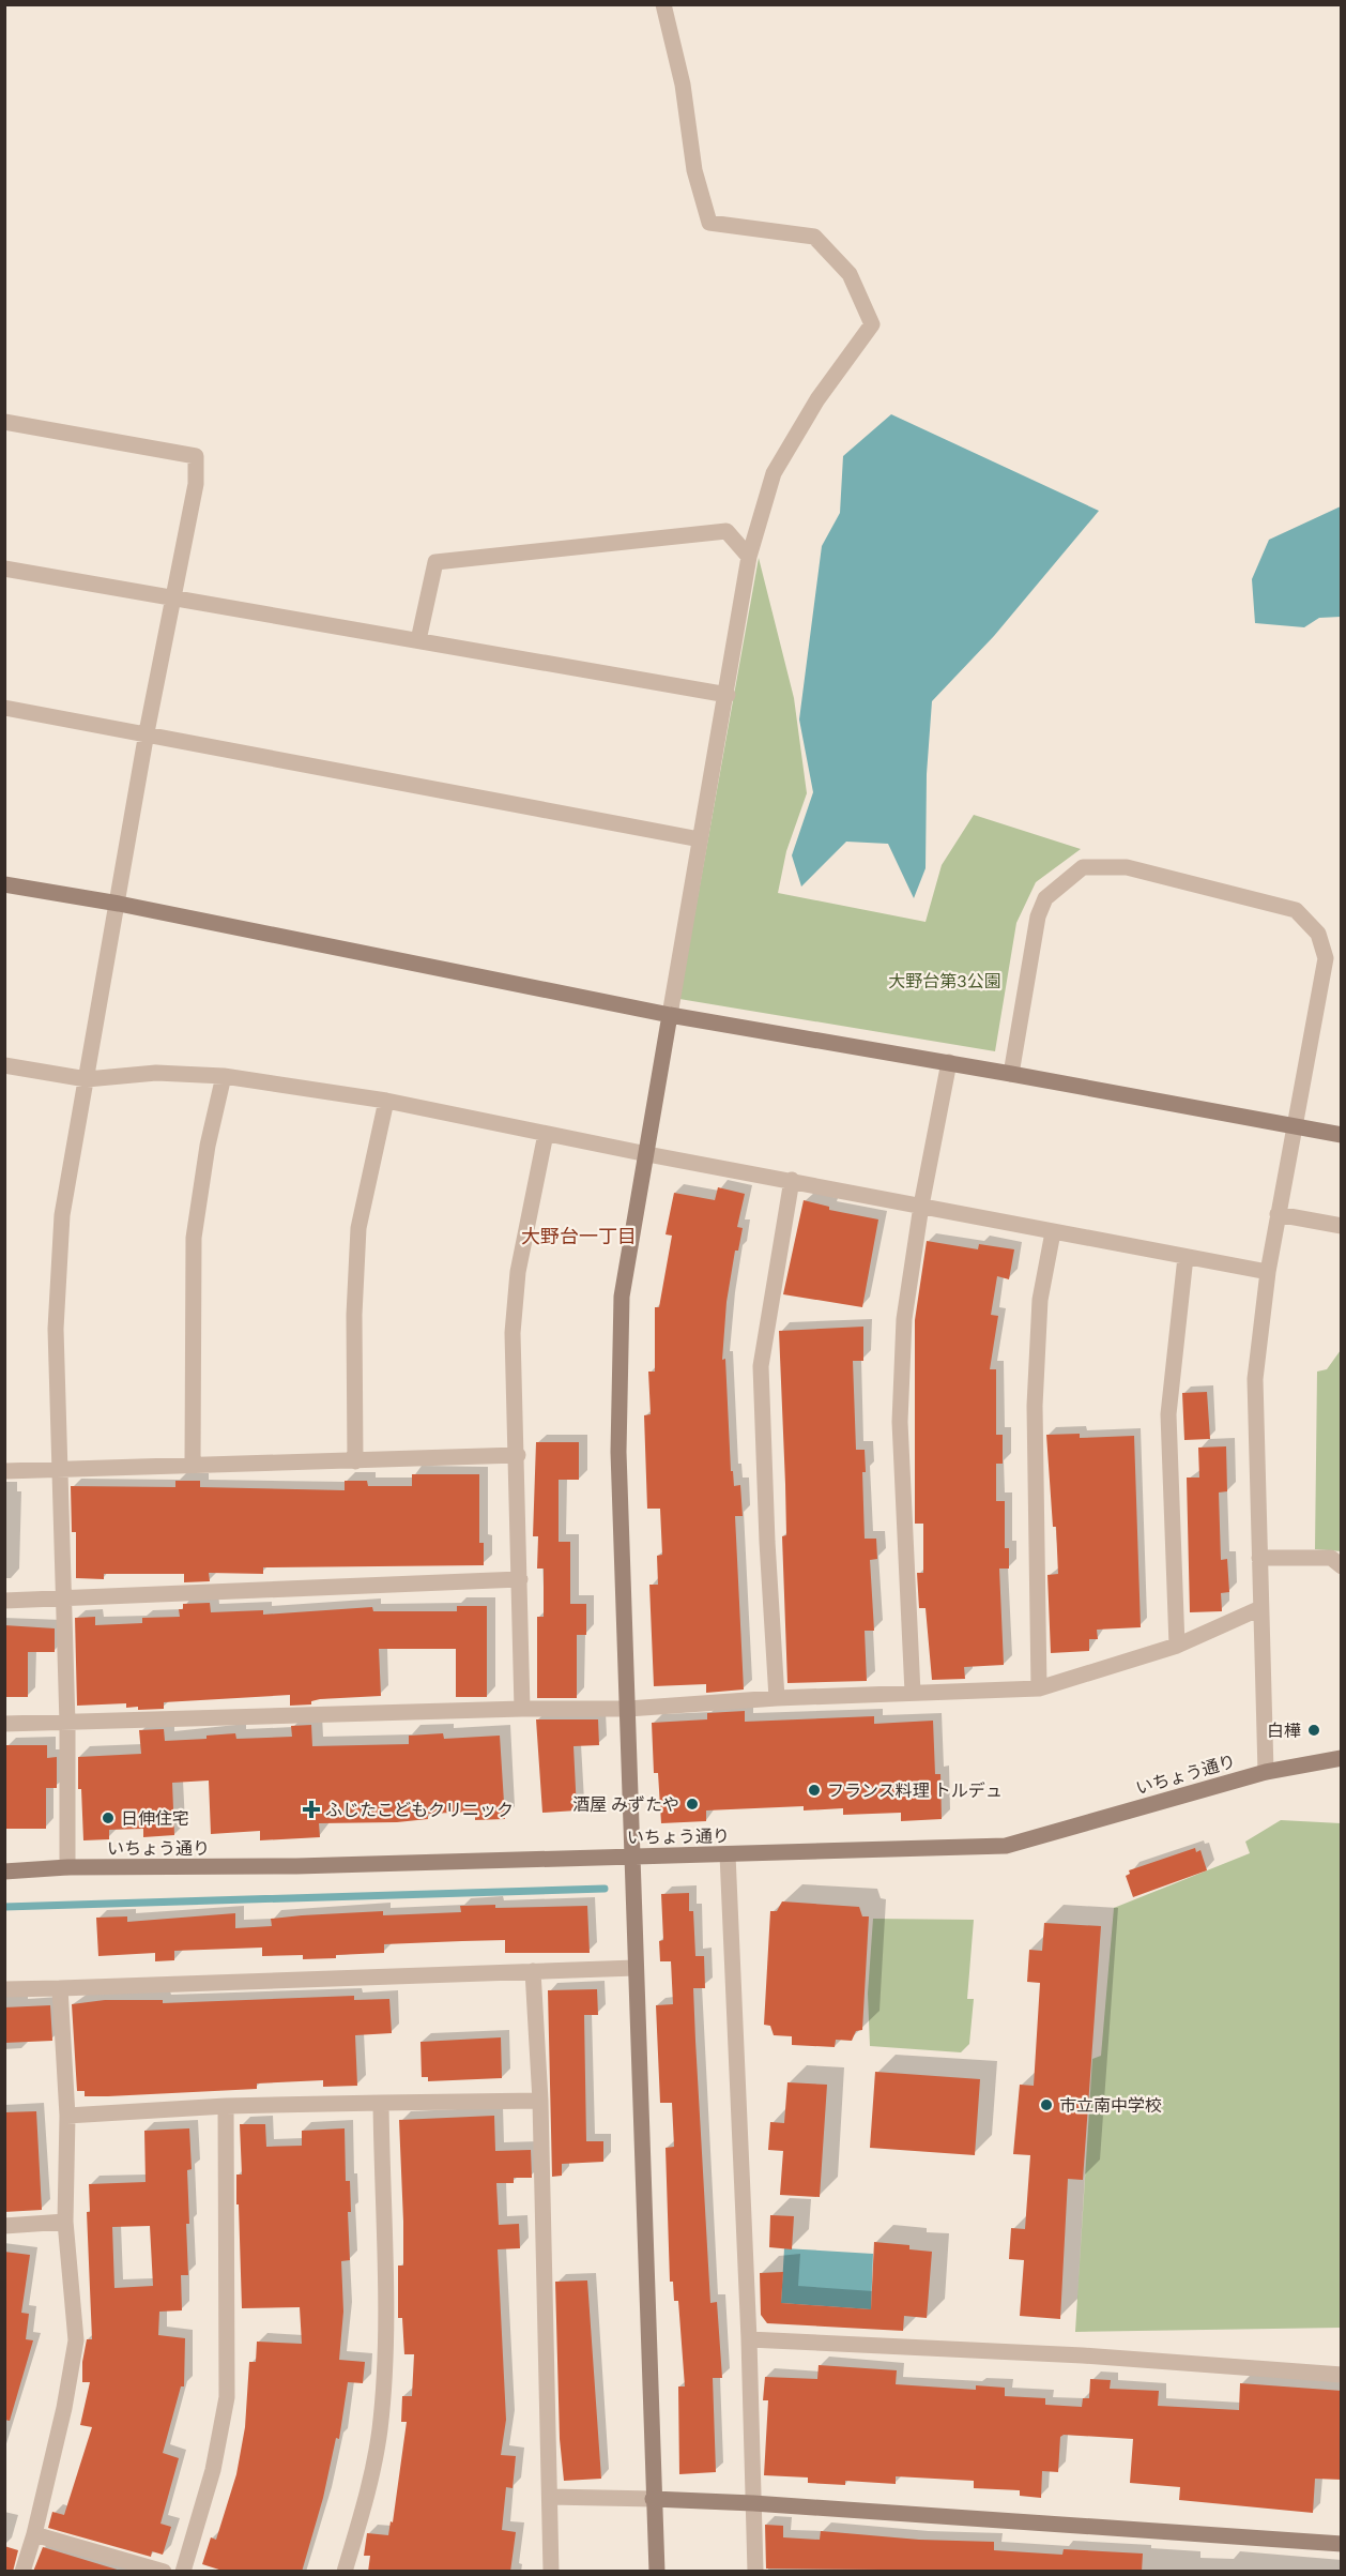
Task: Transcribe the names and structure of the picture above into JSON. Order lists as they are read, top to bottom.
{
  "streets": {
    "street": ["いちょう通り"]
  },
  "districts": ["大野台一丁目"],
  "parks": ["大野台第3公園"],
  "places": {
    "other": [
      "白樺",
      "フランス料理 トルデュ",
      "酒屋 みずたや",
      "日伸住宅",
      "市立南中学校"
    ],
    "health": ["ふじたこどもクリニック"]
  }
}
